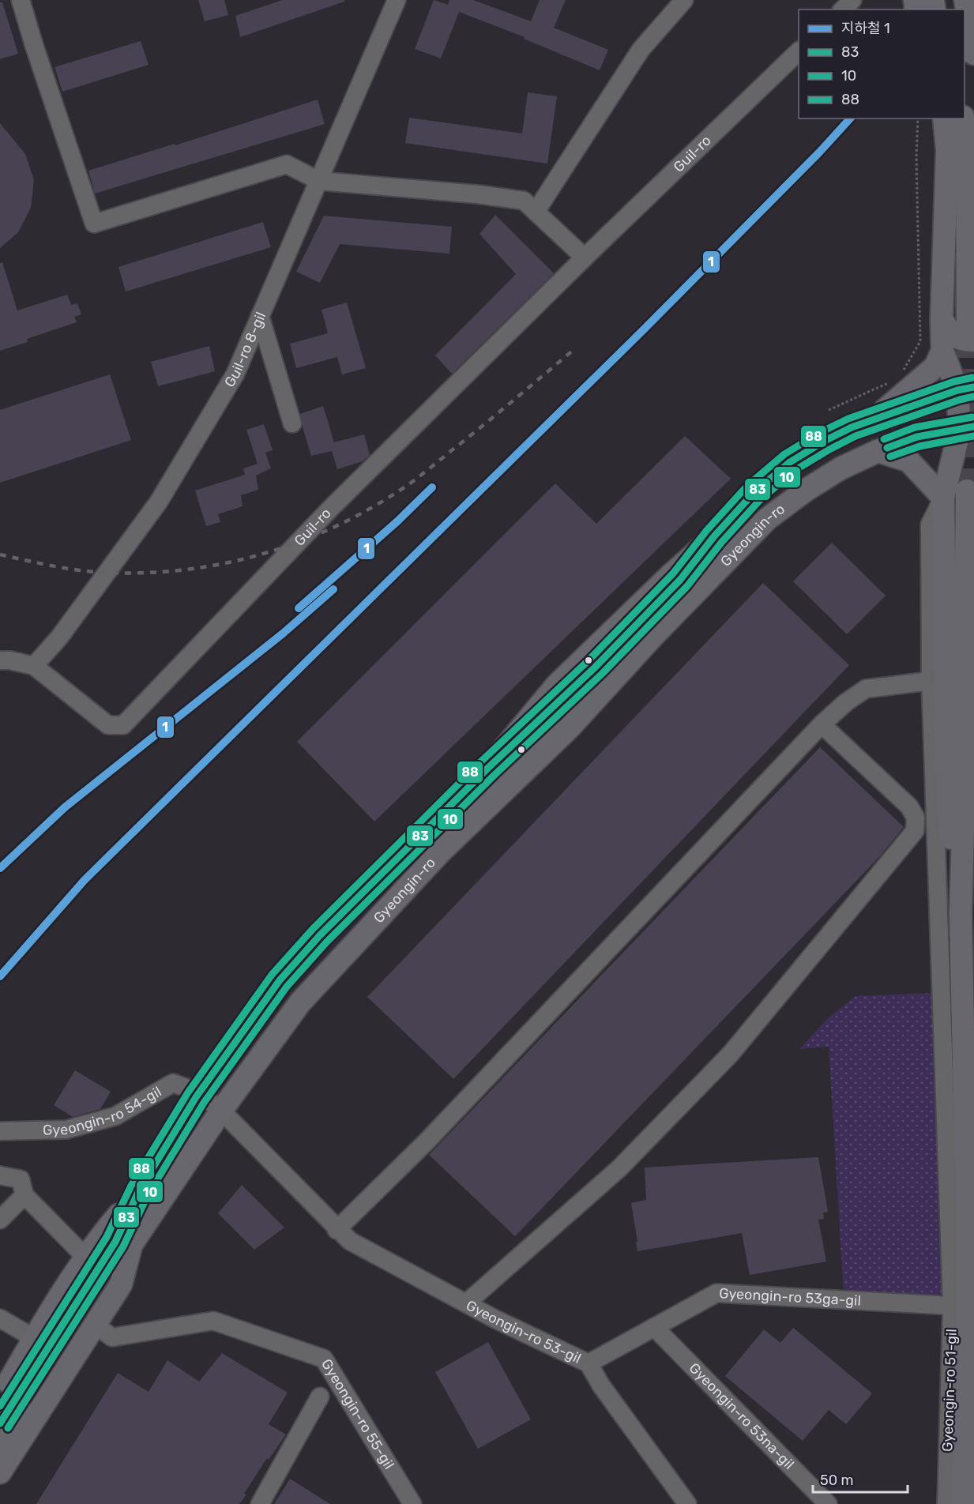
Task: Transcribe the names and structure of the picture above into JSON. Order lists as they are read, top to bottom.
{
  "streets": {
    "main road": ["Gyeongin-ro"],
    "street": [
      "Guil-ro",
      "Guil-ro 8-gil",
      "Gyeongin-ro 54-gil",
      "Gyeongin-ro 53ga-gil",
      "Gyeongin-ro 53-gil",
      "Gyeongin-ro 51-gil",
      "Gyeongin-ro 55-gil",
      "Gyeongin-ro 53na-gil"
    ]
  },
  "crossings": [
    ["Guil-ro", "Guil-ro 8-gil"],
    ["Gyeongin-ro", "Gyeongin-ro 54-gil"],
    ["Gyeongin-ro", "Gyeongin-ro 53-gil"],
    ["Gyeongin-ro 54-gil", "Gyeongin-ro 53-gil"],
    ["Gyeongin-ro 53ga-gil", "Gyeongin-ro 53-gil"],
    ["Gyeongin-ro 53ga-gil", "Gyeongin-ro 51-gil"],
    ["Gyeongin-ro 53ga-gil", "Gyeongin-ro 53na-gil"]
  ],
  "lines": [
    "metro line 1",
    "transit line 88",
    "transit line 83",
    "transit line 10"
  ],
  "legend": [
    "지하철 1",
    "83",
    "10",
    "88"
  ],
  "scale_bar": "50 m"
}
